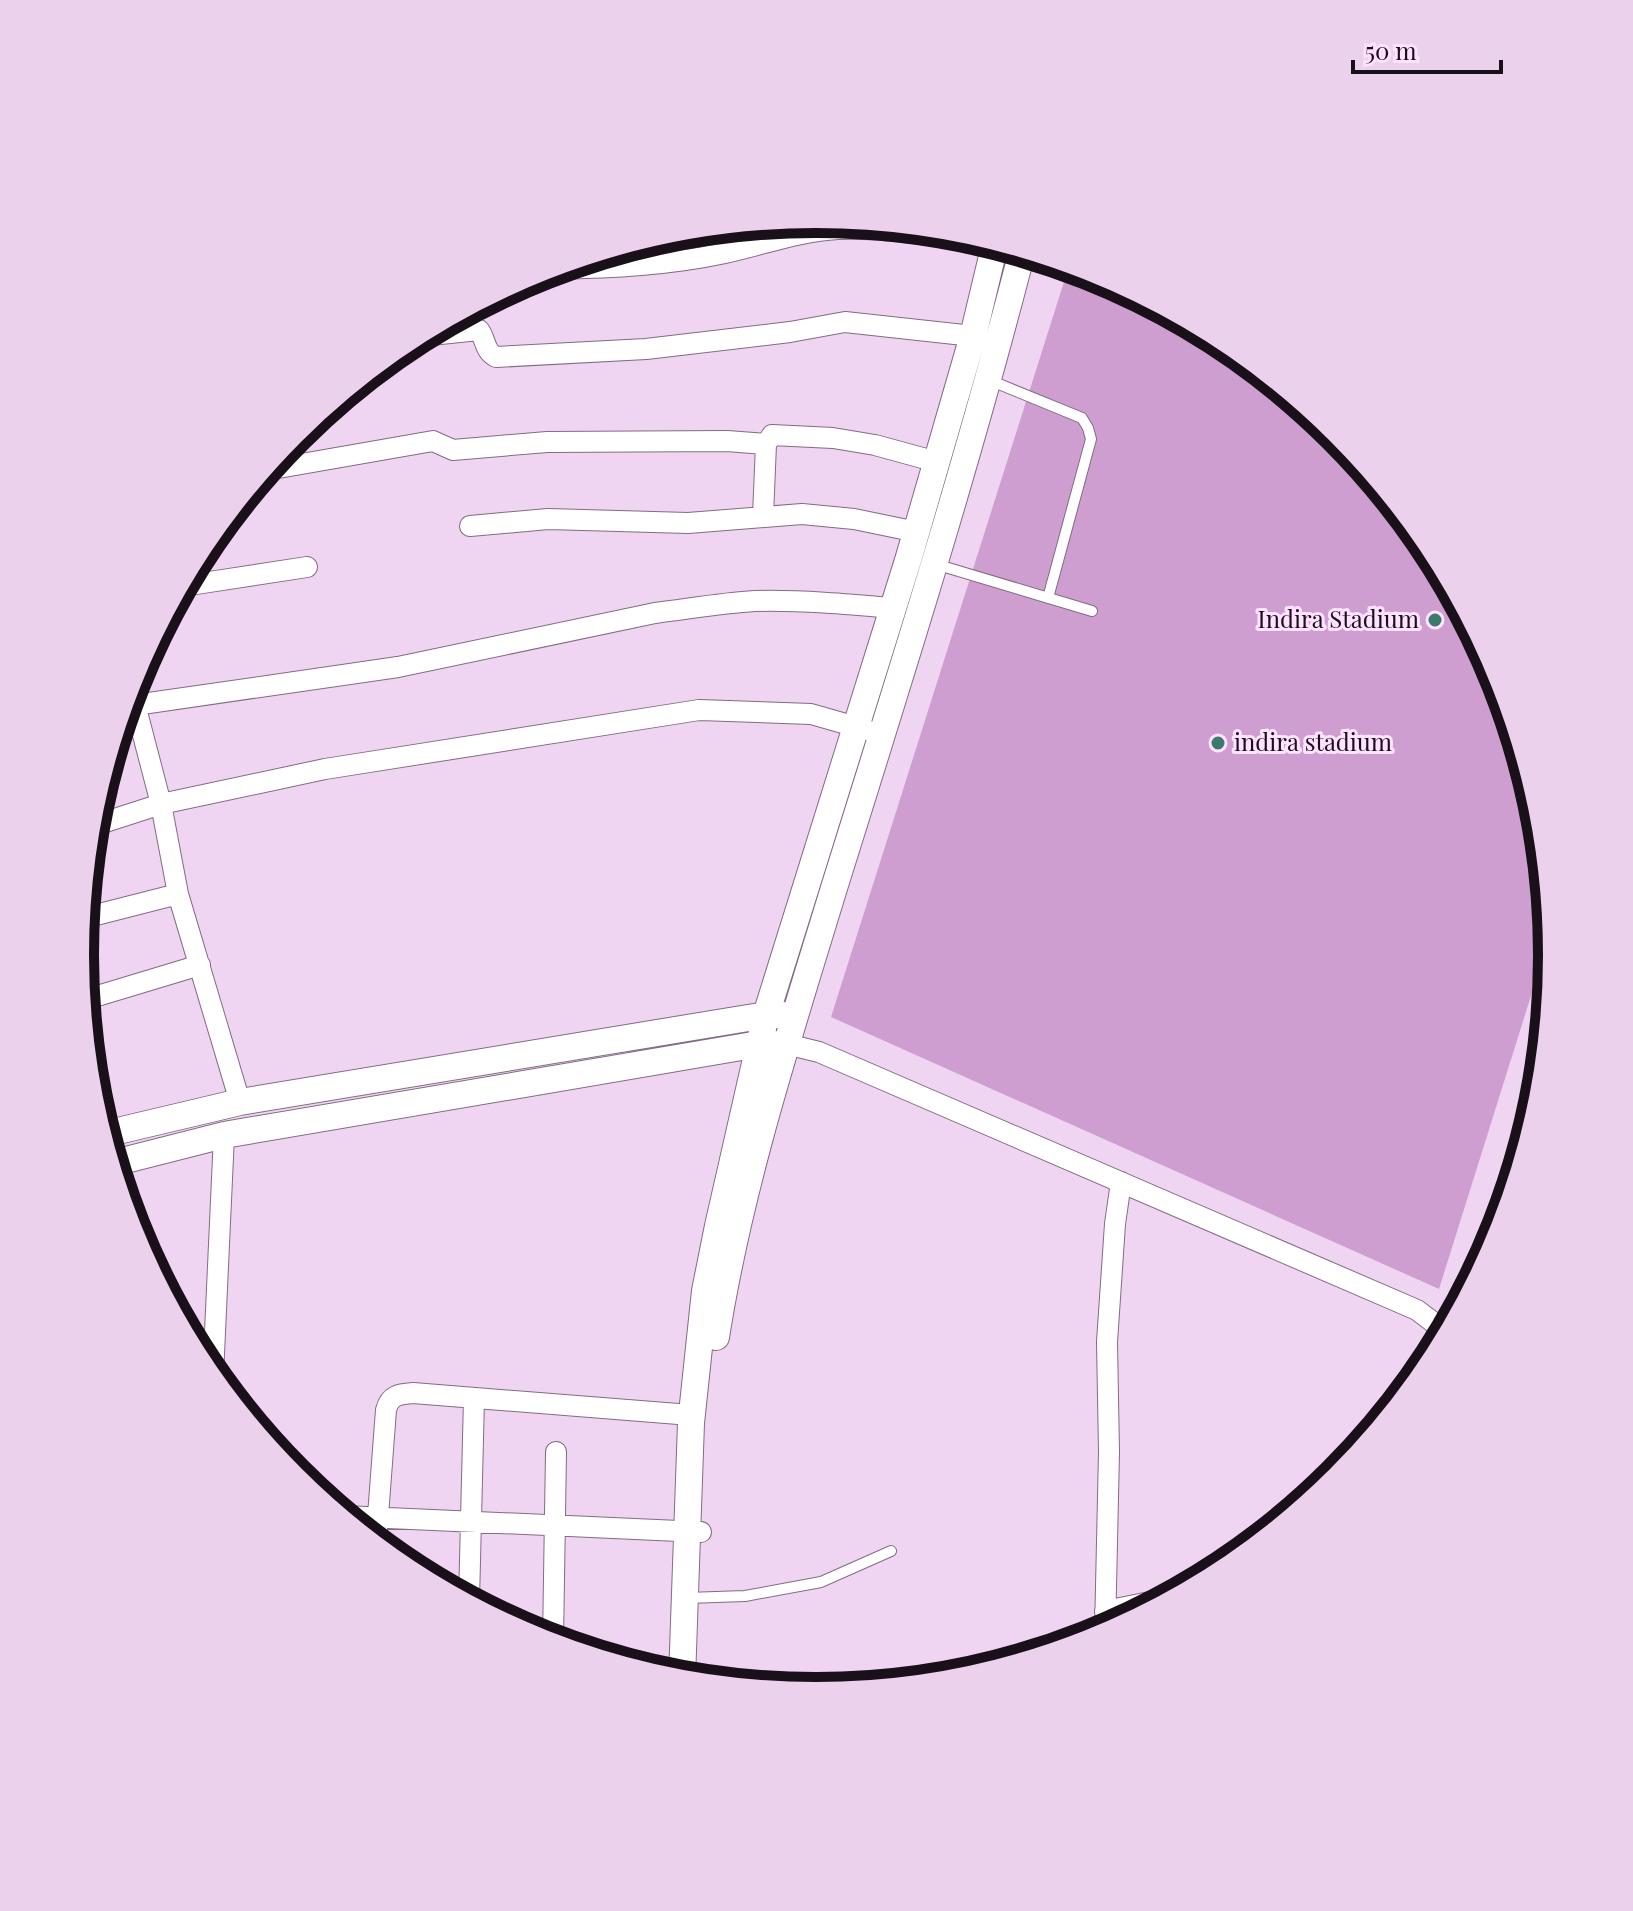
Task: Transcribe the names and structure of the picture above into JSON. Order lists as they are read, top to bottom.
{
  "places": ["Indira Stadium", "indira stadium"],
  "scale_bar": "50 m"
}
